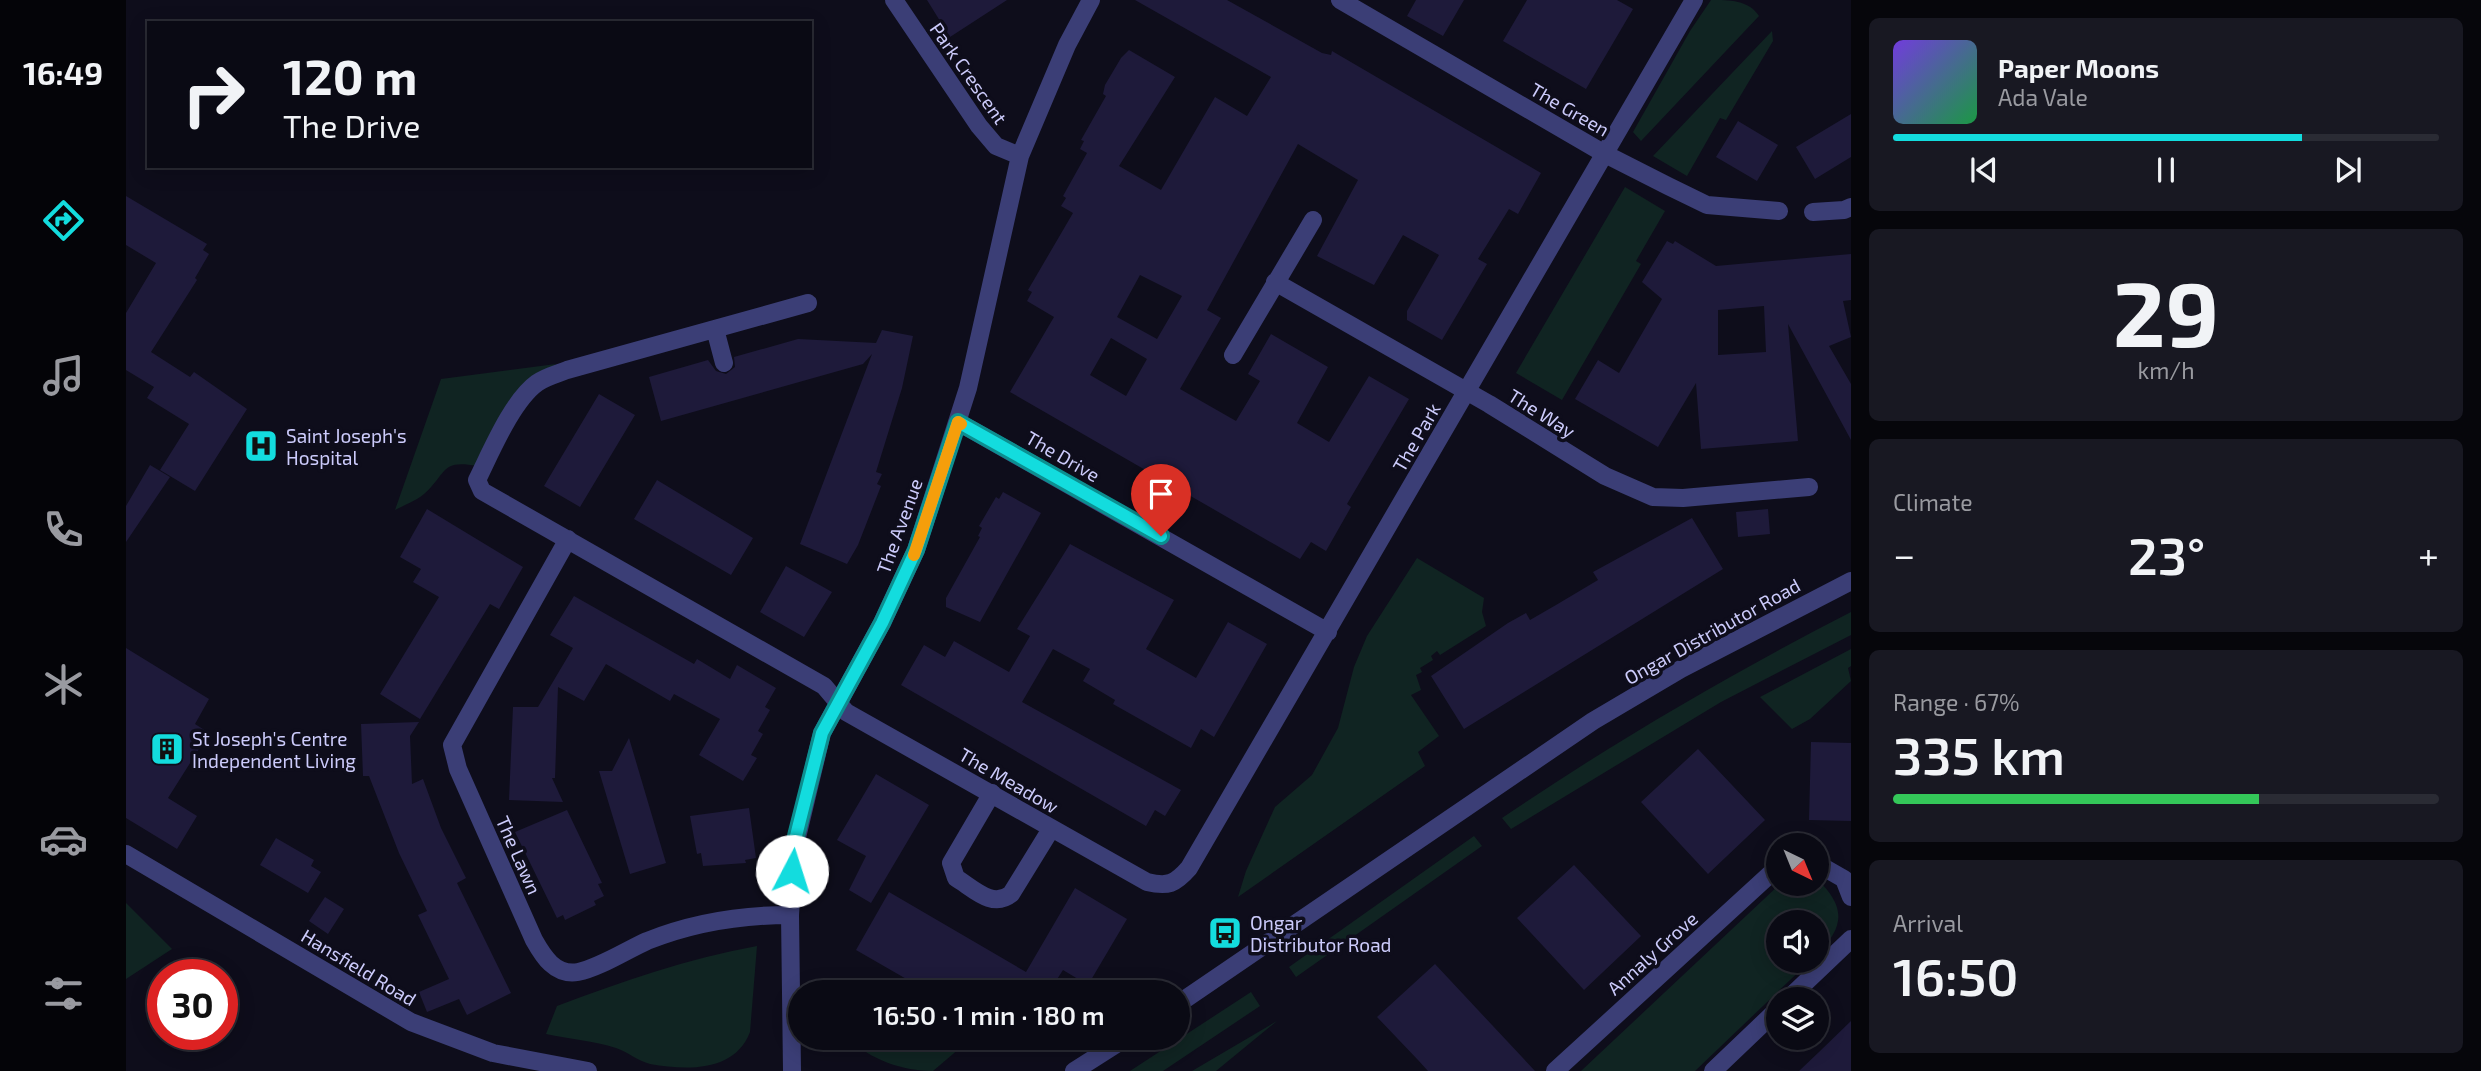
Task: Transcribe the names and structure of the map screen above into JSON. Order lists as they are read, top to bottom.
{
  "streets": {
    "street": [
      "Park Crescent",
      "The Green",
      "The Way",
      "The Park",
      "The Drive",
      "The Avenue",
      "Ongar Distributor Road",
      "The Meadow",
      "The Lawn",
      "Annaly Grove",
      "Hansfield Road"
    ]
  },
  "crossings": [
    ["Park Crescent", "The Avenue"],
    ["The Green", "The Park"],
    ["The Way", "The Park"],
    ["The Park", "The Drive"],
    ["The Park", "The Meadow"],
    ["The Drive", "The Avenue"],
    ["The Avenue", "The Meadow"],
    ["The Avenue", "The Lawn"]
  ],
  "places": {
    "hospital": ["Saint Joseph's Hospital"],
    "building": ["St Joseph's Centre Independent Living"],
    "bus stop": ["Ongar Distributor Road"]
  },
  "north": "bottom right",
  "page": {
    "tabs": "16:49",
    "turn": ["120 m", "The Drive"],
    "song": ["Paper Moons", "Ada Vale"],
    "tile": [
      ["29", "km/h"],
      "Climate",
      ["Range · 67%", "335 km"],
      ["Arrival", "16:50"]
    ],
    "heat": ["−", "23°", "+"],
    "limit": "30",
    "trip": "16:50 · 1 min · 180 m"
  }
}
